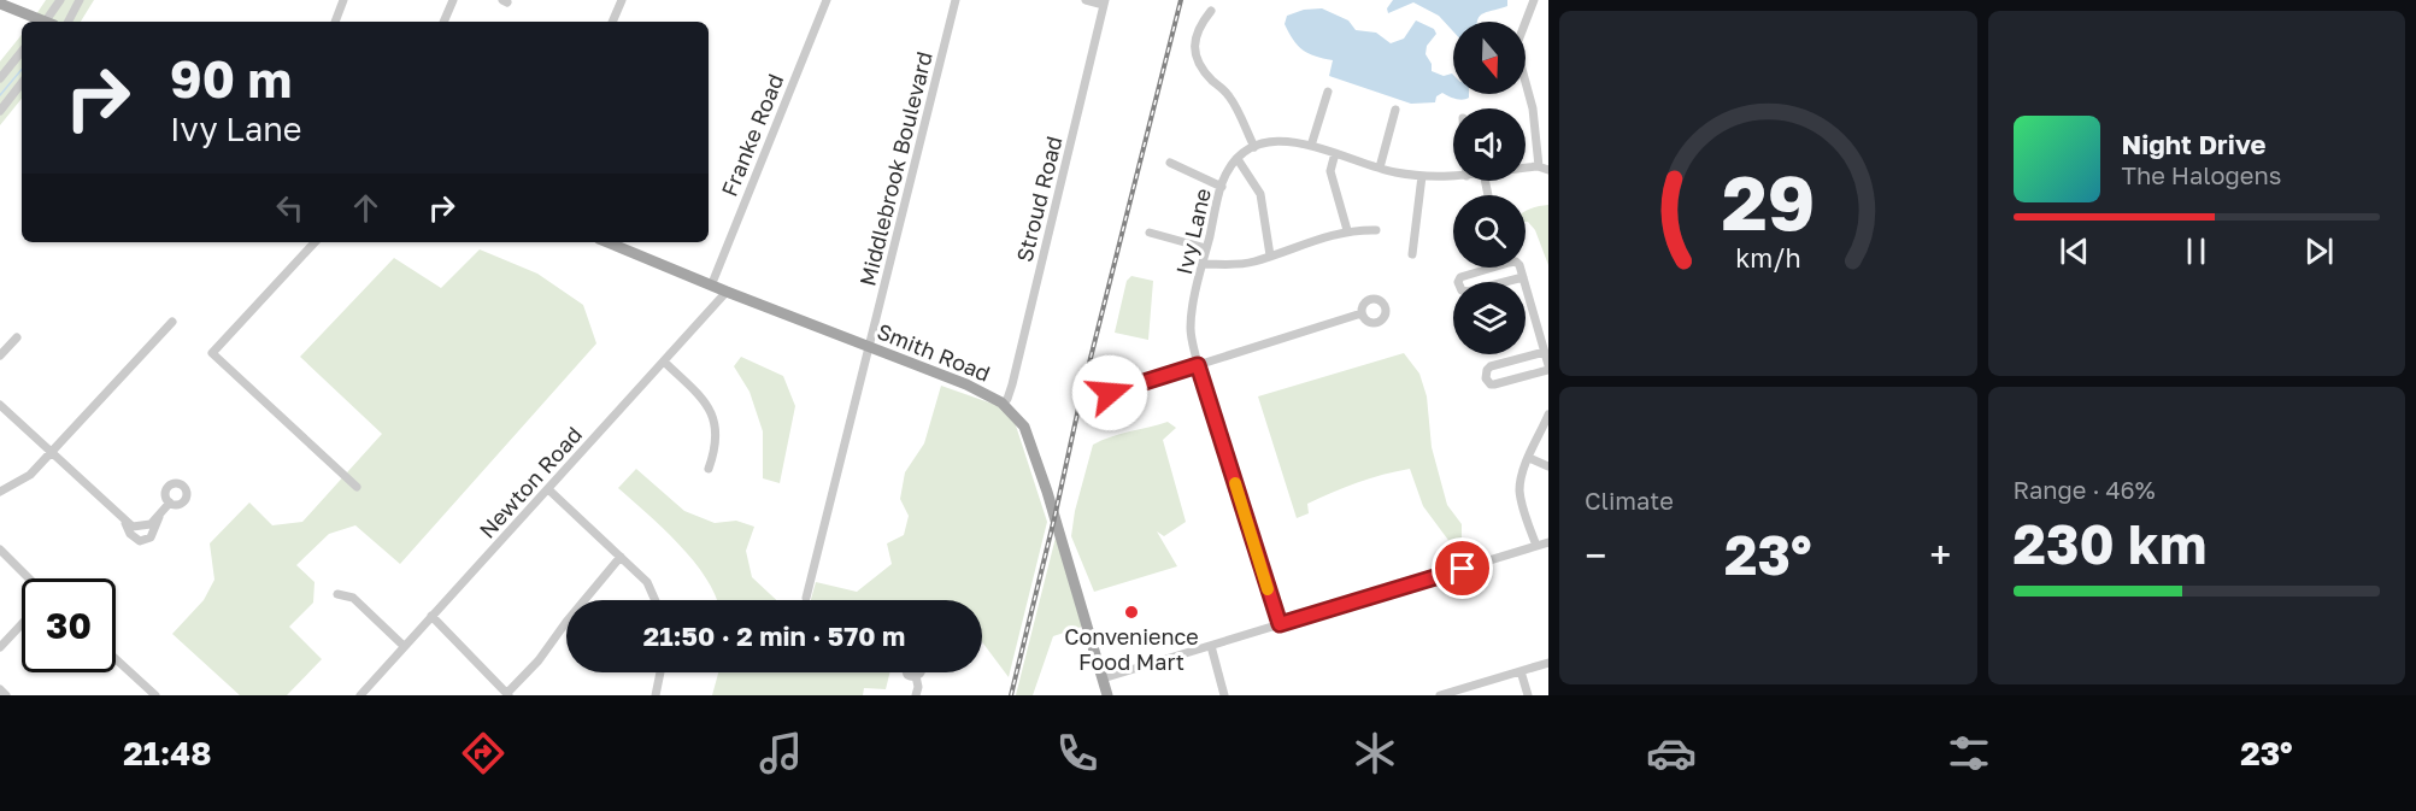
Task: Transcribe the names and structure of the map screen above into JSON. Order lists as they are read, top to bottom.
{
  "streets": {
    "main road": ["Smith Road"],
    "street": [
      "Franke Road",
      "Middlebrook Boulevard",
      "Stroud Road",
      "Ivy Lane",
      "Newton Road"
    ]
  },
  "crossings": [
    ["Franke Road", "Smith Road"],
    ["Middlebrook Boulevard", "Smith Road"],
    ["Stroud Road", "Smith Road"],
    ["Smith Road", "Newton Road"]
  ],
  "places": ["Convenience Food Mart"],
  "north": "bottom",
  "page": {
    "turn": ["90 m", "Ivy Lane"],
    "song": ["Night Drive", "The Halogens"],
    "tile": [
      "Climate",
      ["Range · 46%", "230 km"]
    ],
    "heat": ["−", "23°", "+"],
    "limit": "30",
    "trip": "21:50 · 2 min · 570 m",
    "tabs": ["21:48", "23°"],
    "gauge": ["29", "km/h"]
  }
}
